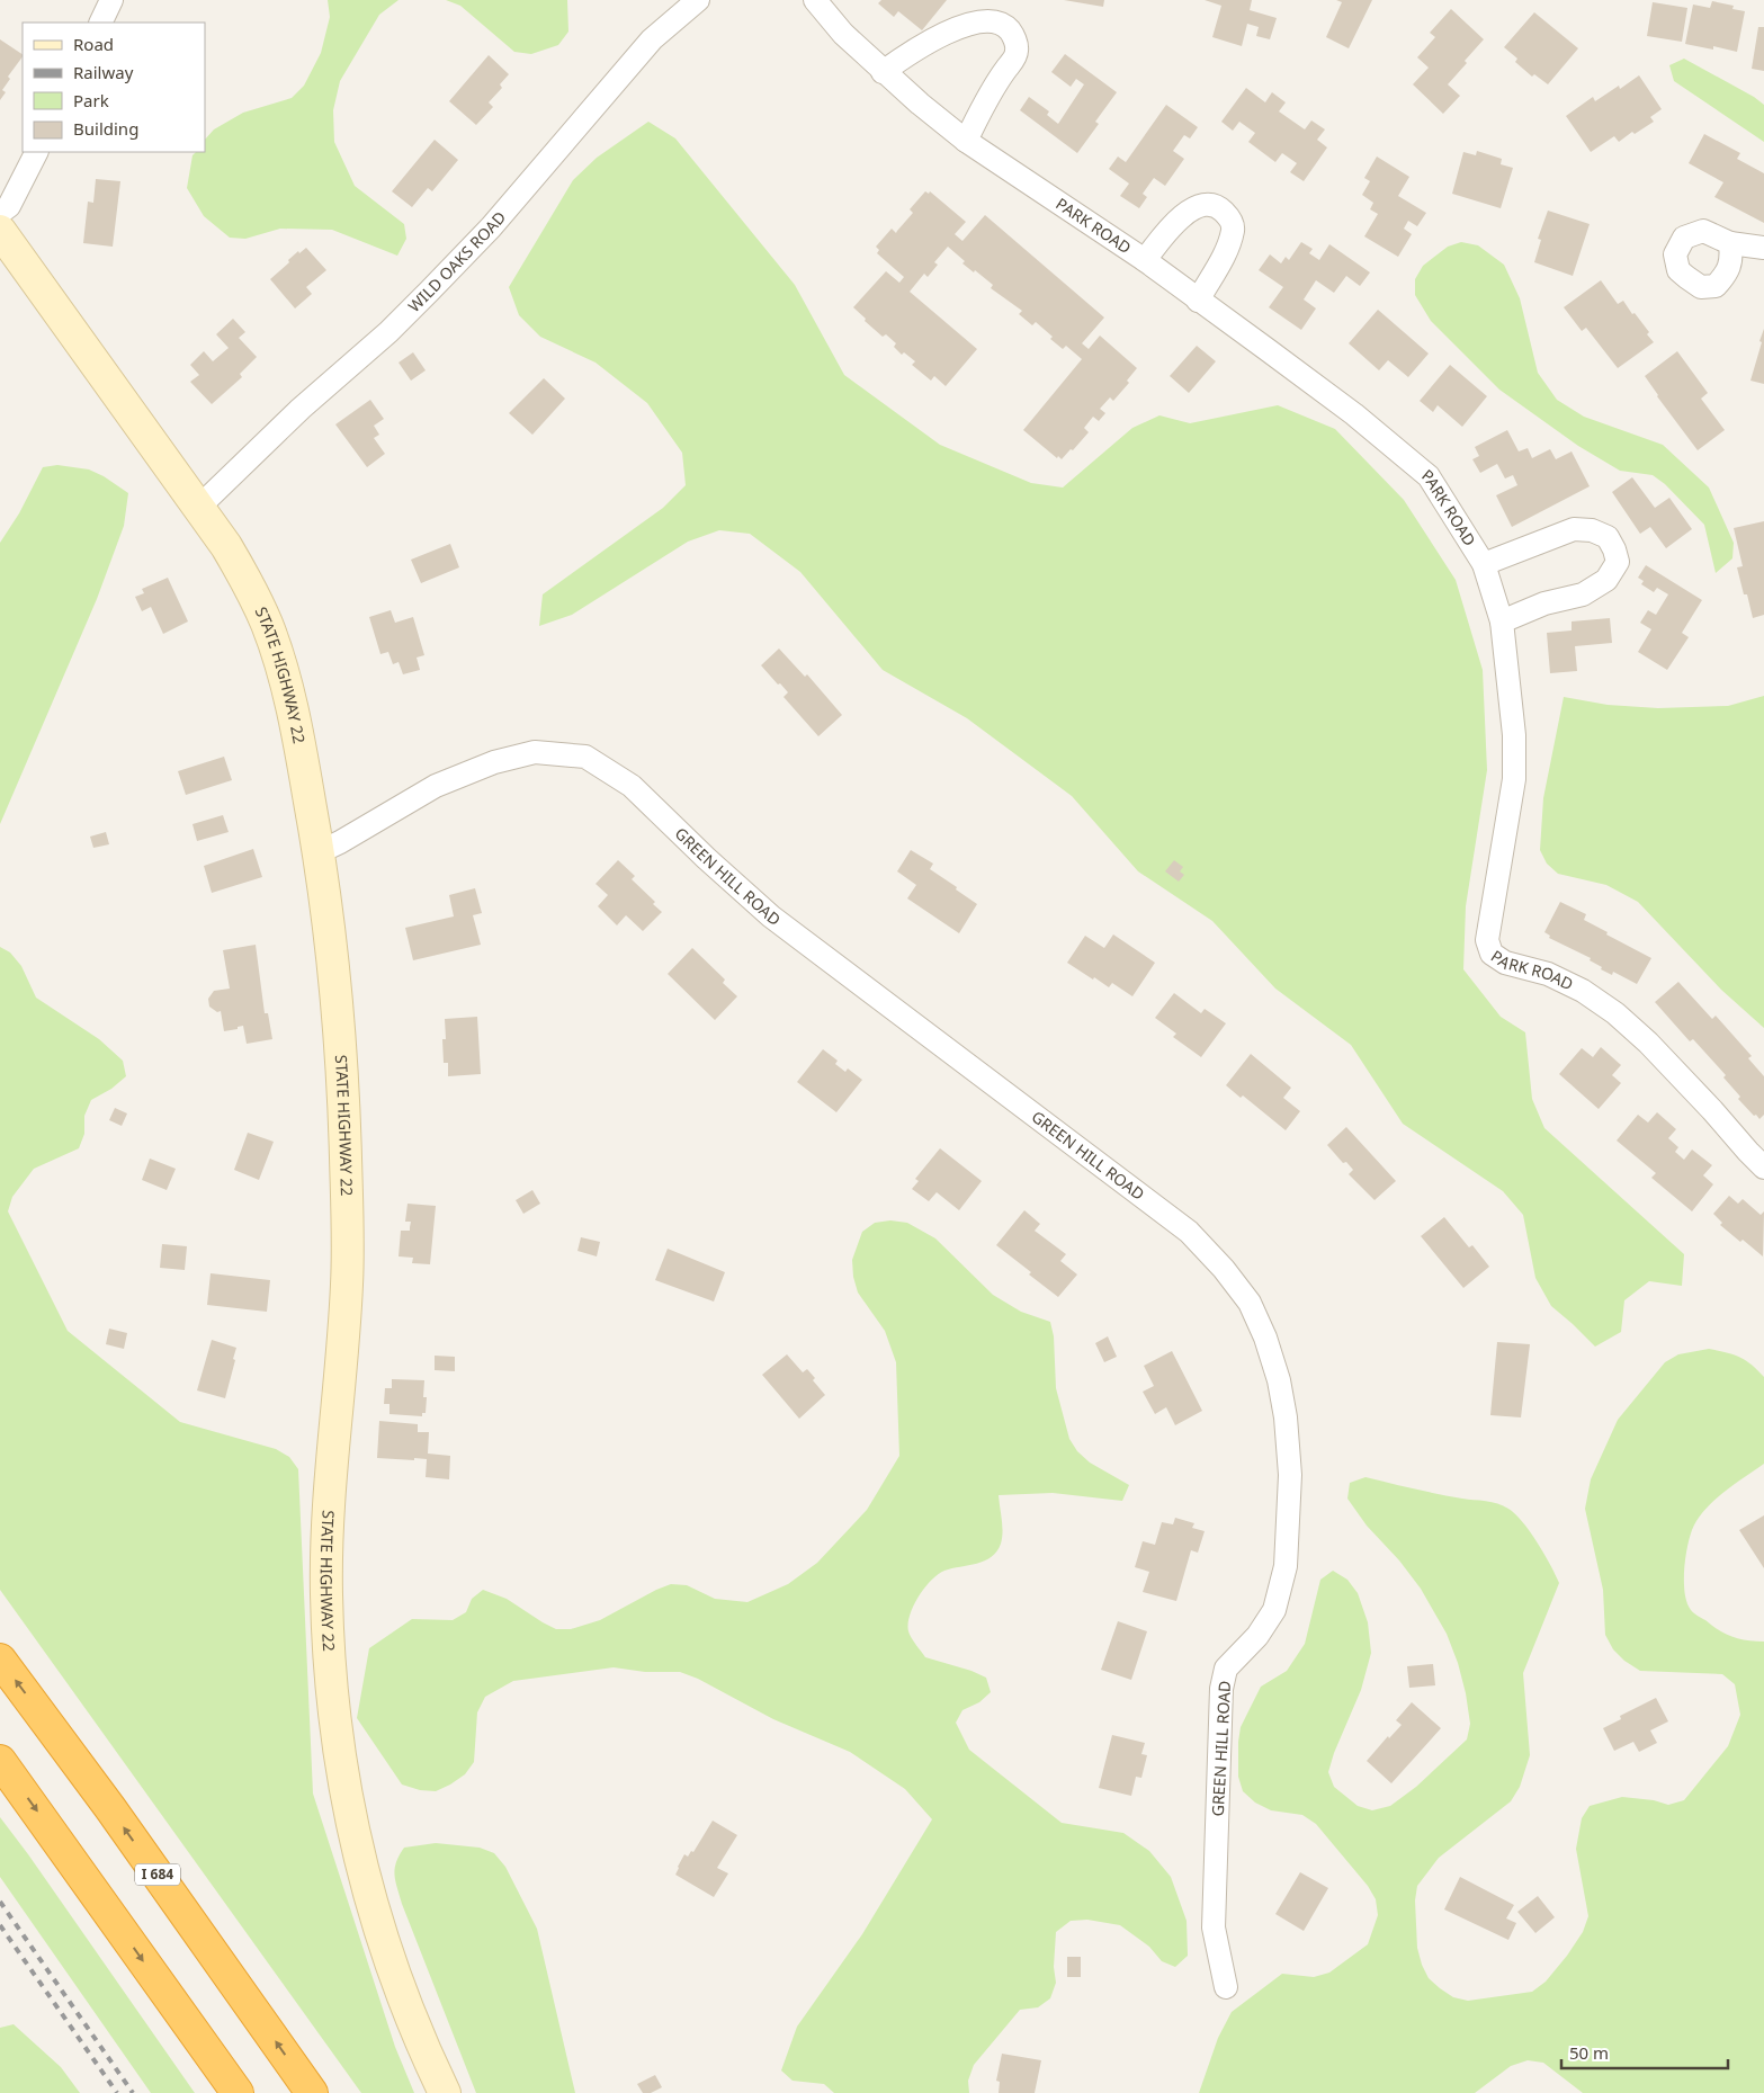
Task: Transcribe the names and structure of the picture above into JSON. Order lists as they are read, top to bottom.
{
  "streets": {
    "highway": ["I 684"],
    "main road": ["STATE HIGHWAY 22"],
    "street": ["PARK ROAD", "WILD OAKS ROAD", "GREEN HILL ROAD"]
  },
  "crossings": [
    ["WILD OAKS ROAD", "STATE HIGHWAY 22"],
    ["STATE HIGHWAY 22", "GREEN HILL ROAD"]
  ],
  "legend": [
    "Road",
    "Railway",
    "Park",
    "Building"
  ],
  "scale_bar": "50 m"
}
